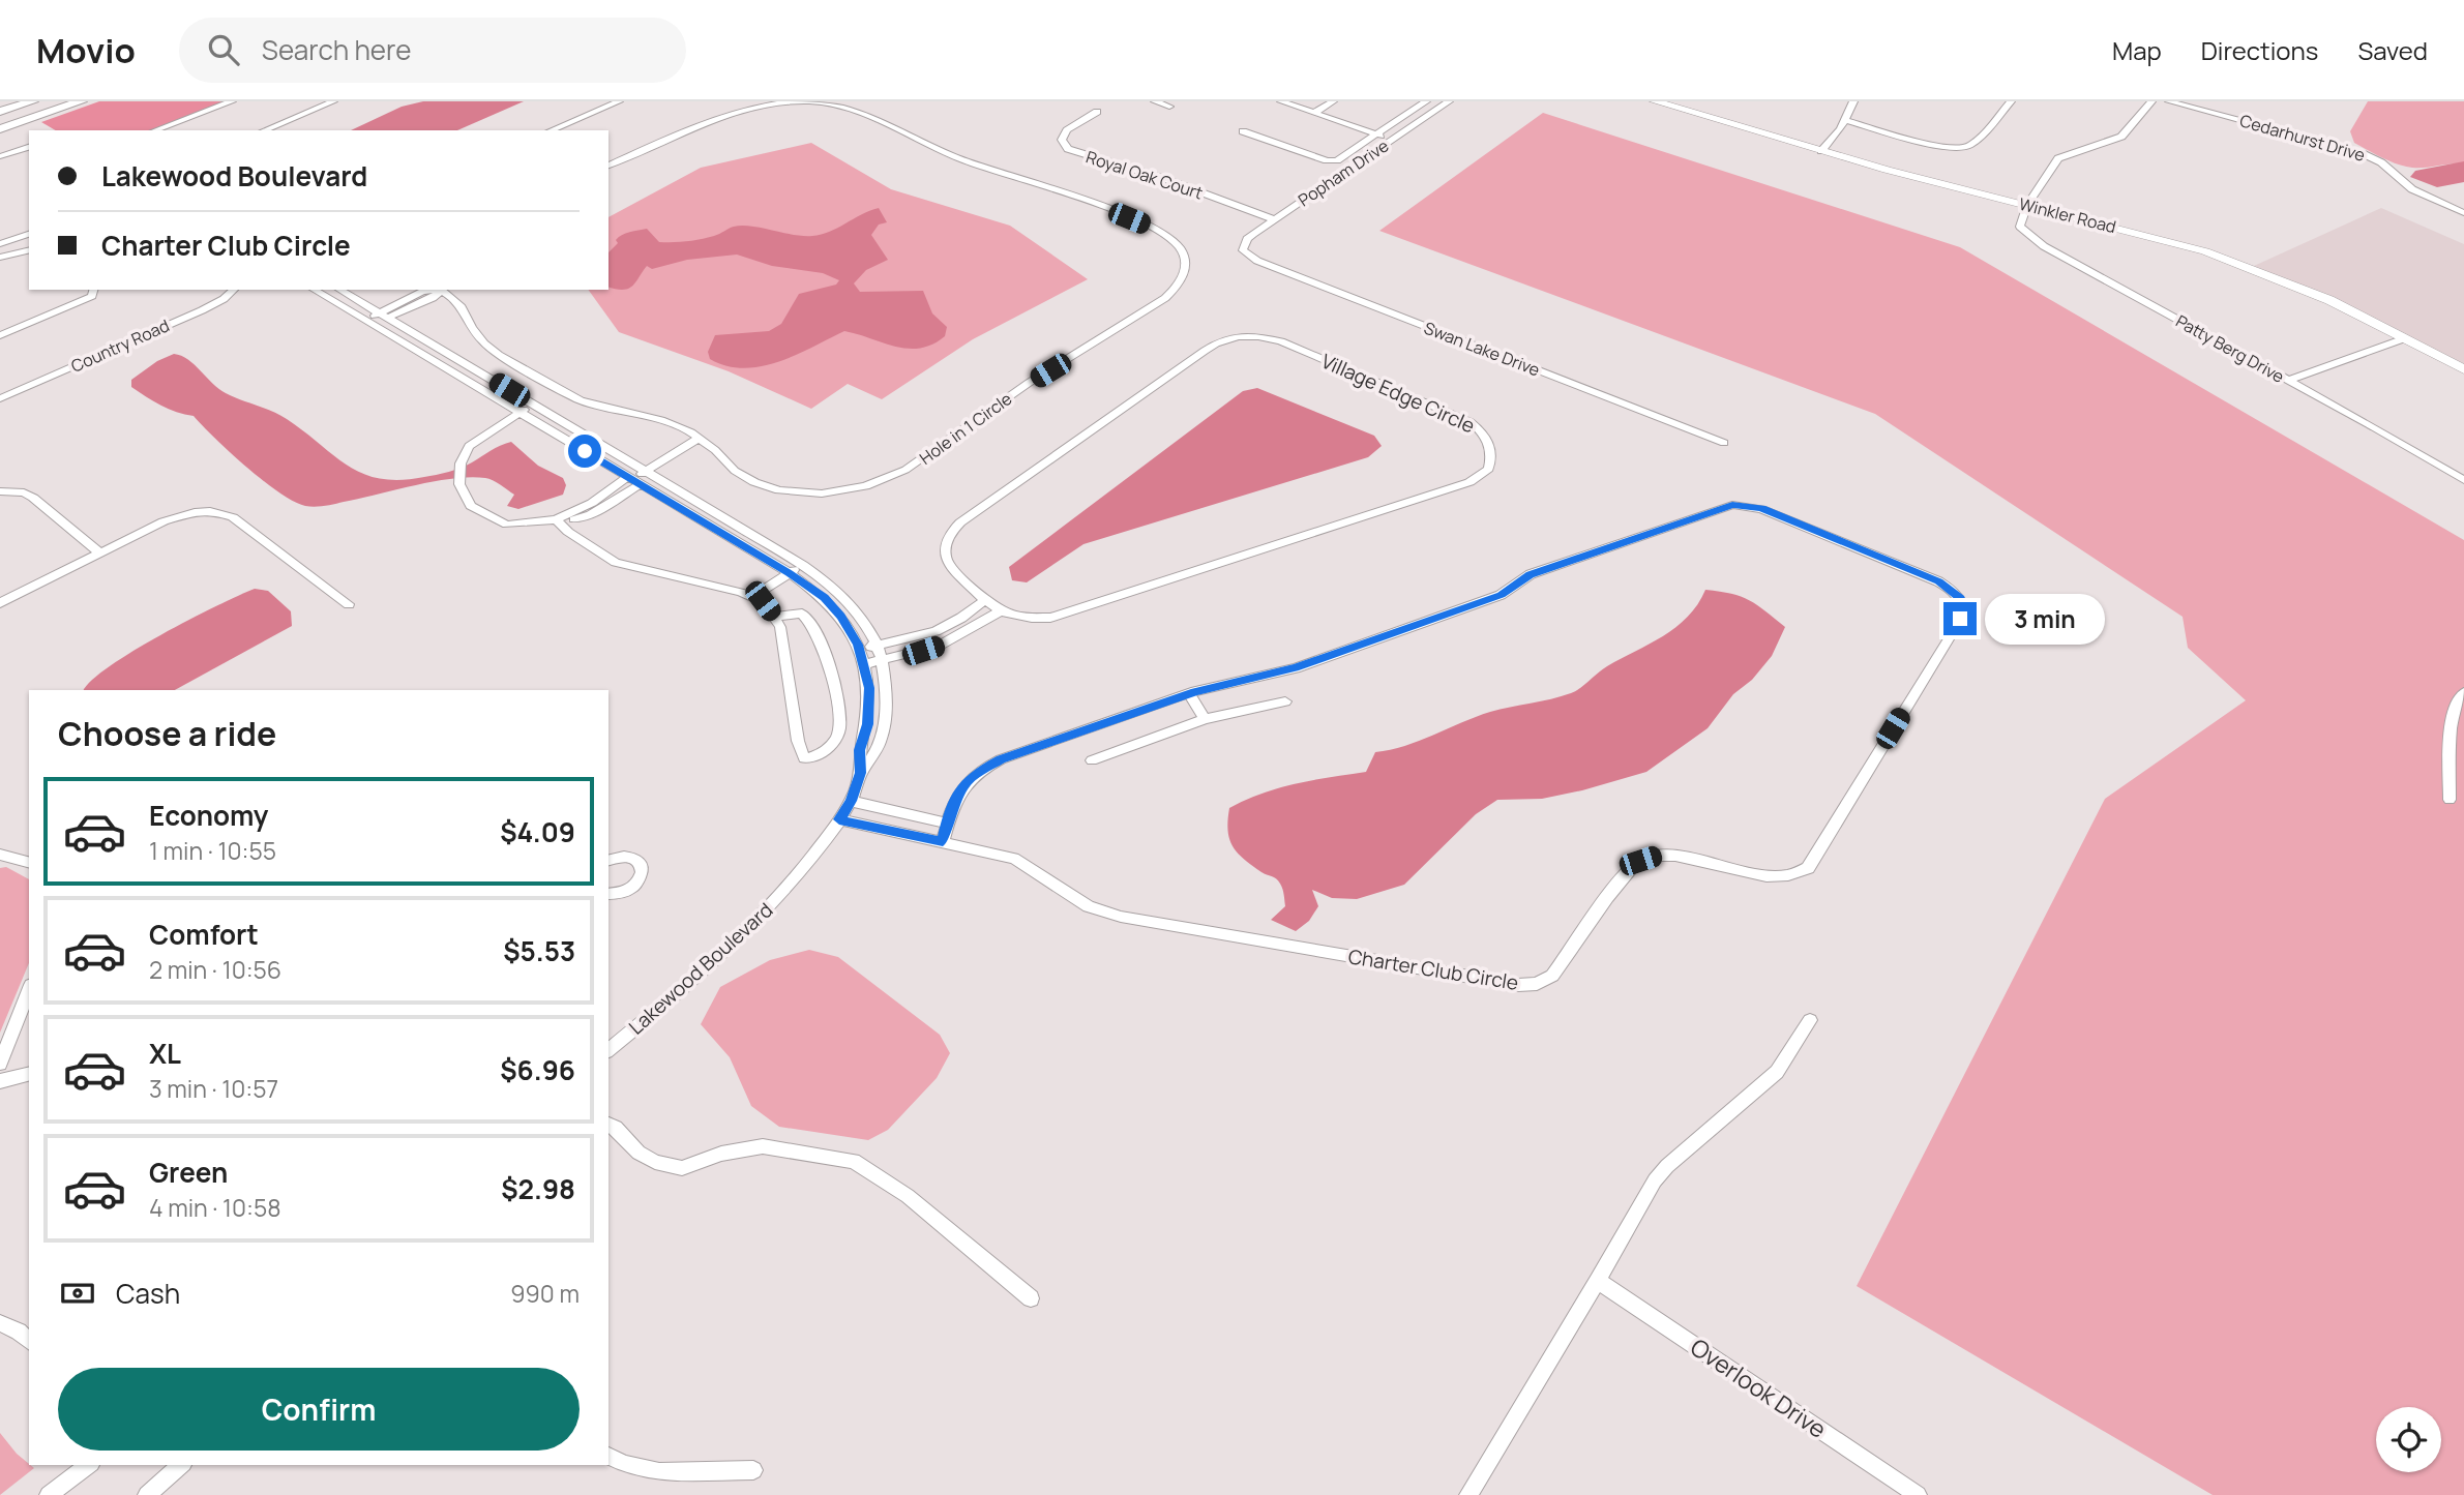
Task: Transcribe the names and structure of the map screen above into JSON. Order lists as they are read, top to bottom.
{
  "streets": {
    "street": [
      "Cedarhurst Drive",
      "Popham Drive",
      "Royal Oak Court",
      "Winkler Road",
      "Country Road",
      "Swan Lake Drive",
      "Patty Berg Drive",
      "Village Edge Circle",
      "Hole in 1 Circle",
      "Lakewood Boulevard",
      "Charter Club Circle",
      "Overlook Drive"
    ]
  },
  "crossings": [
    ["Popham Drive", "Royal Oak Court"],
    ["Popham Drive", "Swan Lake Drive"],
    ["Winkler Road", "Patty Berg Drive"],
    ["Hole in 1 Circle", "Lakewood Boulevard"],
    ["Lakewood Boulevard", "Charter Club Circle"]
  ],
  "page": {
    "header": "Movio",
    "search": "Search here",
    "nav": ["Map", "Directions", "Saved"],
    "banner": ["Lakewood Boulevard", "Charter Club Circle"],
    "bubble": "3 min",
    "heading": "Choose a ride",
    "list": [
      {
        "name": "Economy",
        "note": "1 min · 10:55",
        "value": "$4.09"
      },
      {
        "name": "Comfort",
        "note": "2 min · 10:56",
        "value": "$5.53"
      },
      {
        "name": "XL",
        "note": "3 min · 10:57",
        "value": "$6.96"
      },
      {
        "name": "Green",
        "note": "4 min · 10:58",
        "value": "$2.98"
      }
    ],
    "pay": ["Cash", "990 m"],
    "buttons": "Confirm"
  }
}
